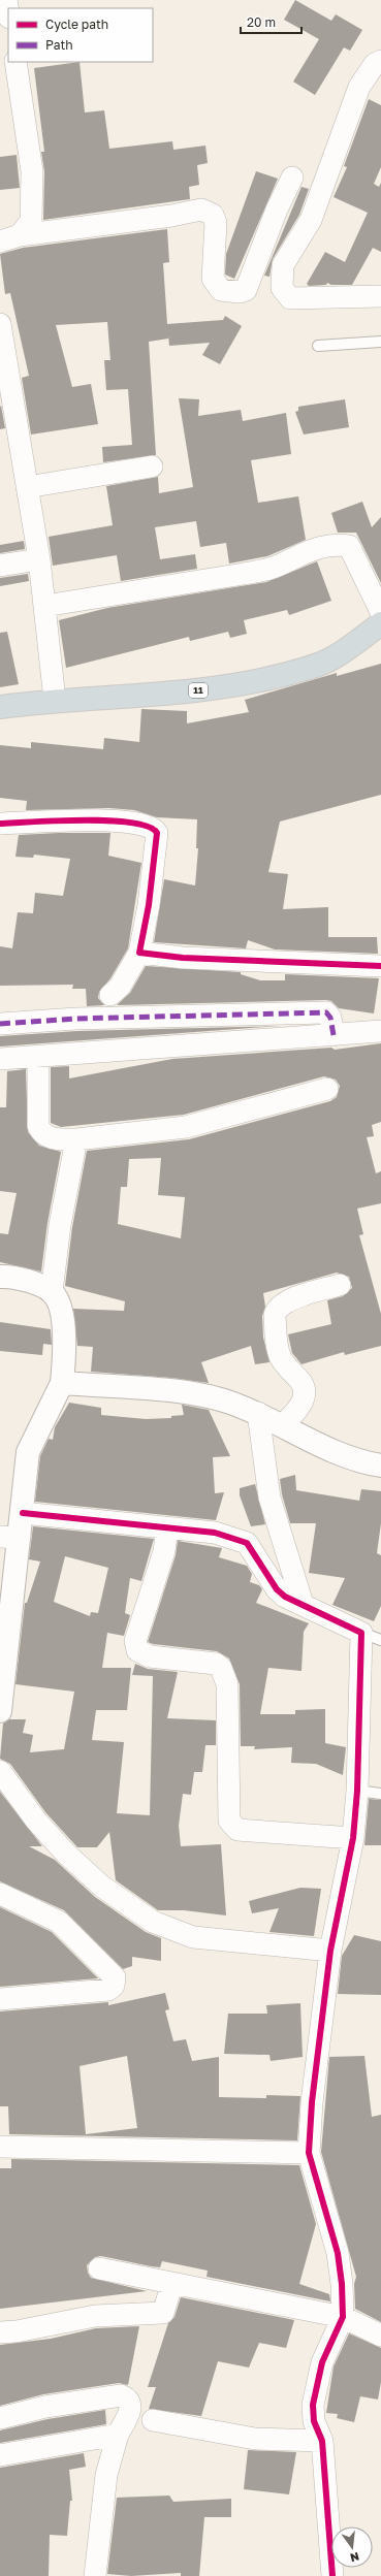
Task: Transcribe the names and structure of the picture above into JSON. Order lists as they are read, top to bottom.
{
  "streets": {
    "highway": ["11"]
  },
  "legend": ["Cycle path", "Path"],
  "scale_bar": "20 m",
  "north": "bottom"
}
